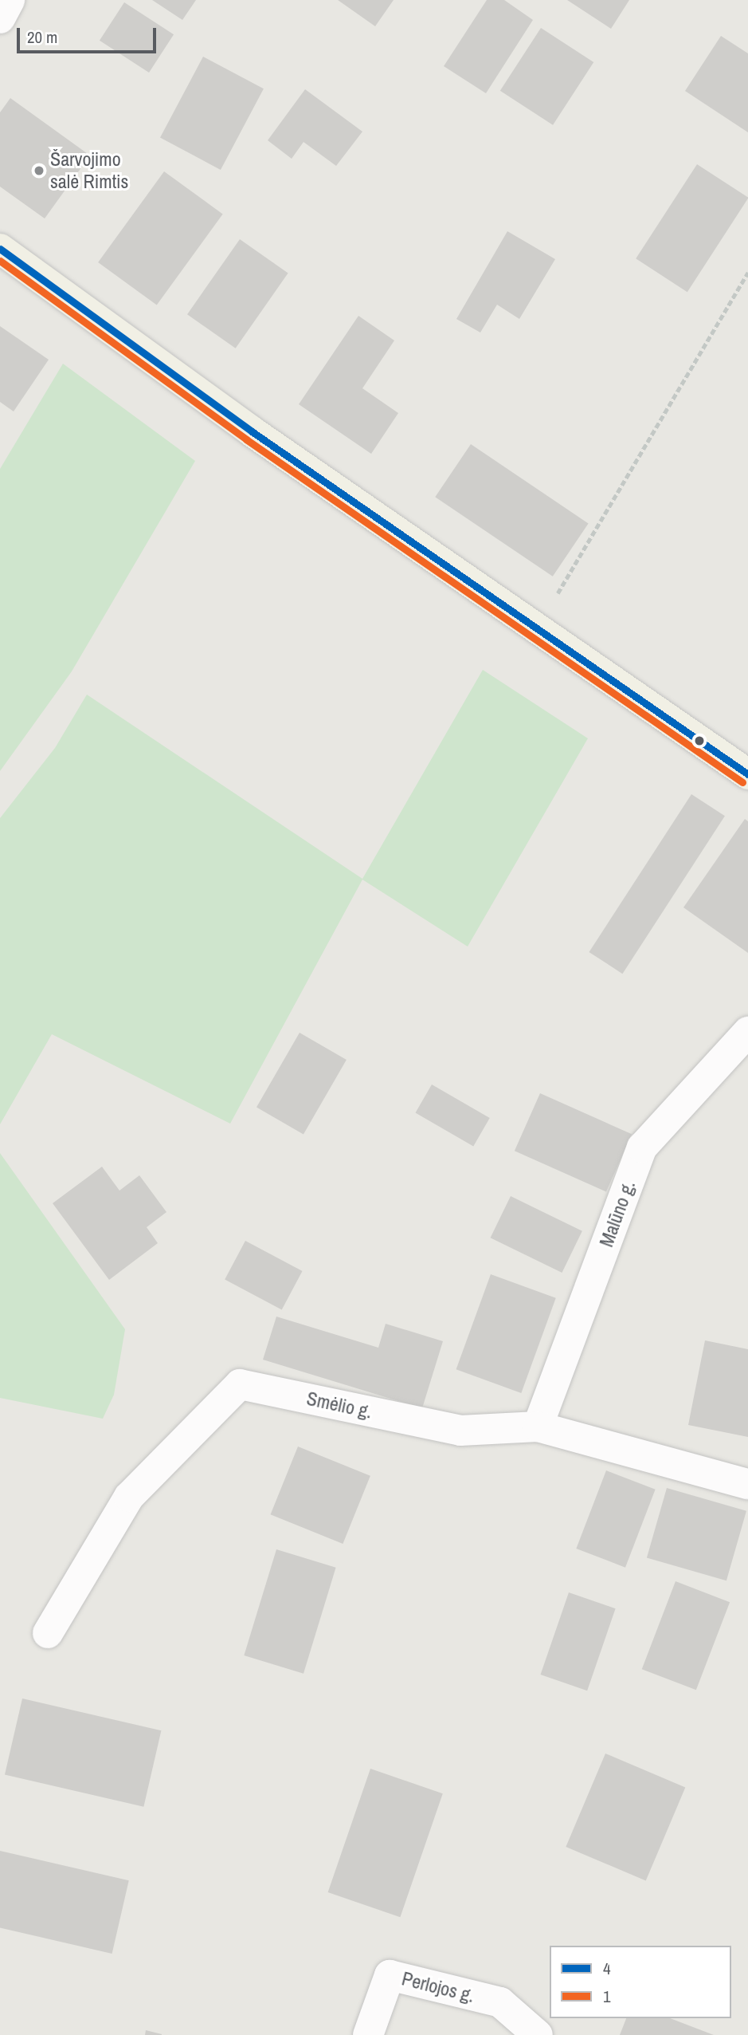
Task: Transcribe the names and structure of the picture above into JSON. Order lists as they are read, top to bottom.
{
  "streets": {
    "street": ["Malūno g.", "Smėlio g.", "Perlojos g."]
  },
  "crossings": [
    ["Malūno g.", "Smėlio g."]
  ],
  "places": ["Šarvojimo salė Rimtis"],
  "lines": ["transit line 4", "transit line 1"],
  "legend": ["4", "1"],
  "scale_bar": "20 m"
}
